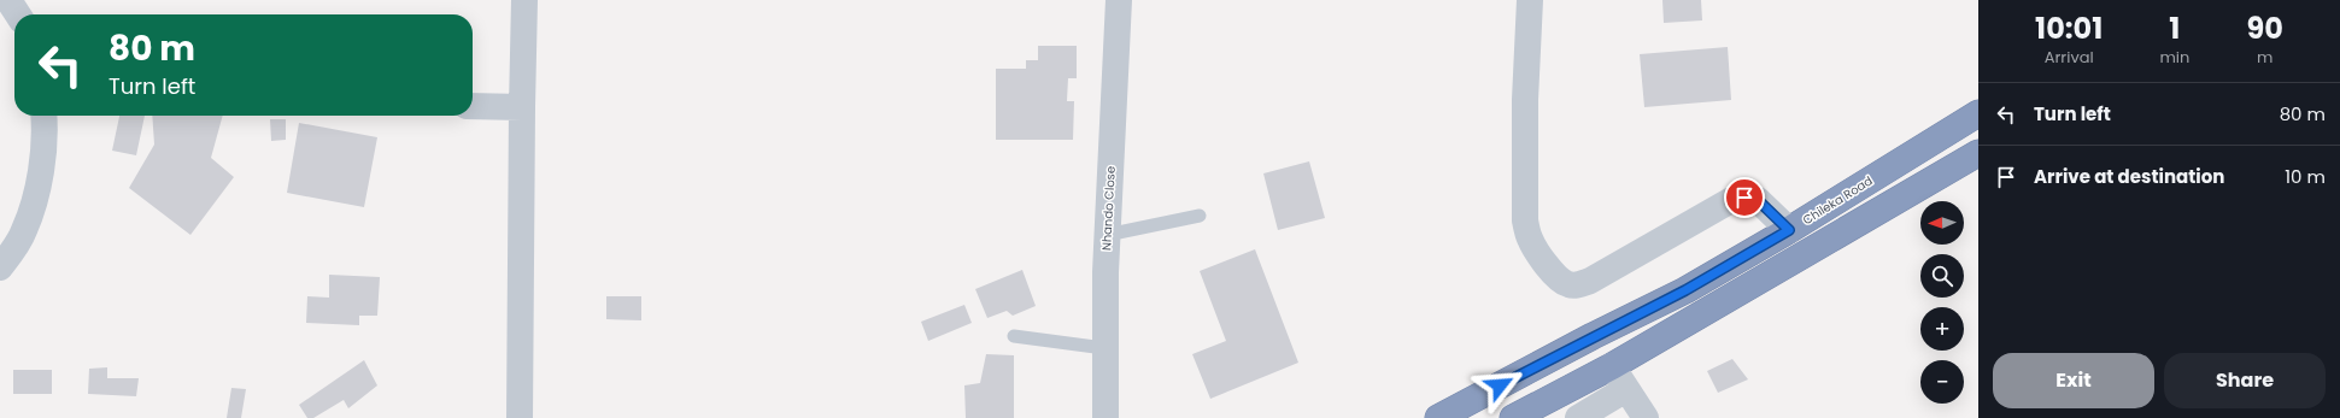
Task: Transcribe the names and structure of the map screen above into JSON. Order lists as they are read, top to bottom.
{
  "streets": {
    "highway": ["Chileka Road"],
    "street": ["Nhando Close"]
  },
  "north": "left",
  "page": {
    "eta": [
      "10:01",
      "Arrival",
      "1",
      "min",
      "90",
      "m"
    ],
    "turn": ["80 m", "Turn left"],
    "list": [
      {
        "name": "Turn left",
        "value": "80 m"
      },
      {
        "name": "Arrive at destination",
        "value": "10 m"
      }
    ],
    "map_buttons": ["+", "−"],
    "buttons": ["Exit", "Share"]
  }
}
